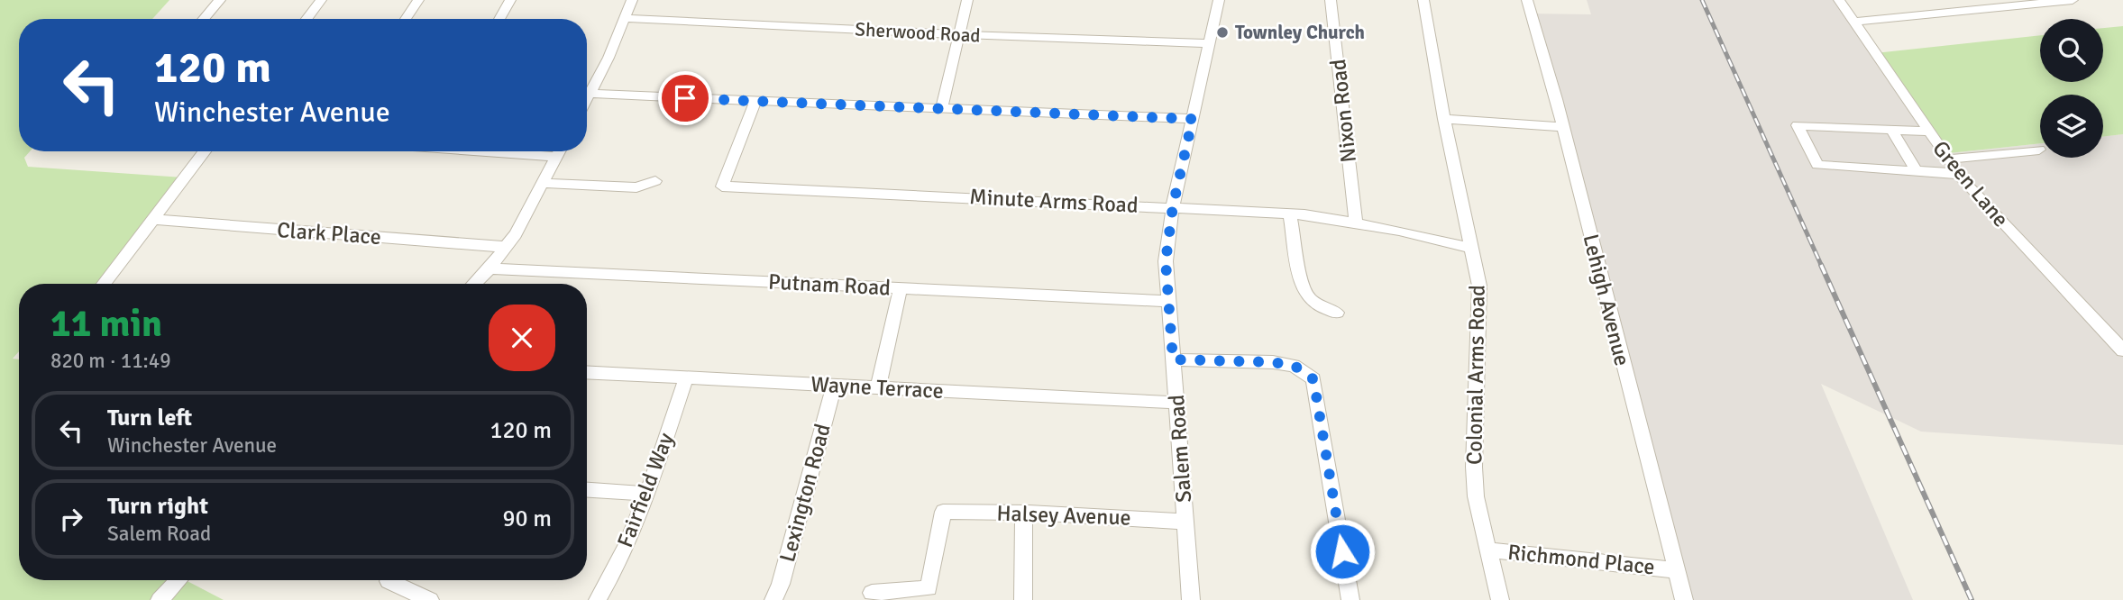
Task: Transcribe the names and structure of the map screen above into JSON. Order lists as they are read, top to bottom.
{
  "streets": {
    "street": [
      "Sherwood Road",
      "Nixon Road",
      "Green Lane",
      "Minute Arms Road",
      "Clark Place",
      "Putnam Road",
      "Lehigh Avenue",
      "Colonial Arms Road",
      "Wayne Terrace",
      "Salem Road",
      "Fairfield Way",
      "Lexington Road",
      "Halsey Avenue",
      "Richmond Place"
    ]
  },
  "crossings": [
    ["Sherwood Road", "Salem Road"],
    ["Nixon Road", "Minute Arms Road"],
    ["Minute Arms Road", "Colonial Arms Road"],
    ["Minute Arms Road", "Salem Road"],
    ["Putnam Road", "Salem Road"],
    ["Lehigh Avenue", "Richmond Place"],
    ["Colonial Arms Road", "Richmond Place"],
    ["Wayne Terrace", "Salem Road"],
    ["Wayne Terrace", "Fairfield Way"],
    ["Wayne Terrace", "Lexington Road"],
    ["Salem Road", "Halsey Avenue"]
  ],
  "places": ["Townley Church"],
  "page": {
    "turn": ["120 m", "Winchester Avenue"],
    "heading": ["11 min", "820 m · 11:49"],
    "list": [
      {
        "name": "Turn left",
        "note": "Winchester Avenue",
        "value": "120 m"
      },
      {
        "name": "Turn right",
        "note": "Salem Road",
        "value": "90 m"
      }
    ]
  }
}
